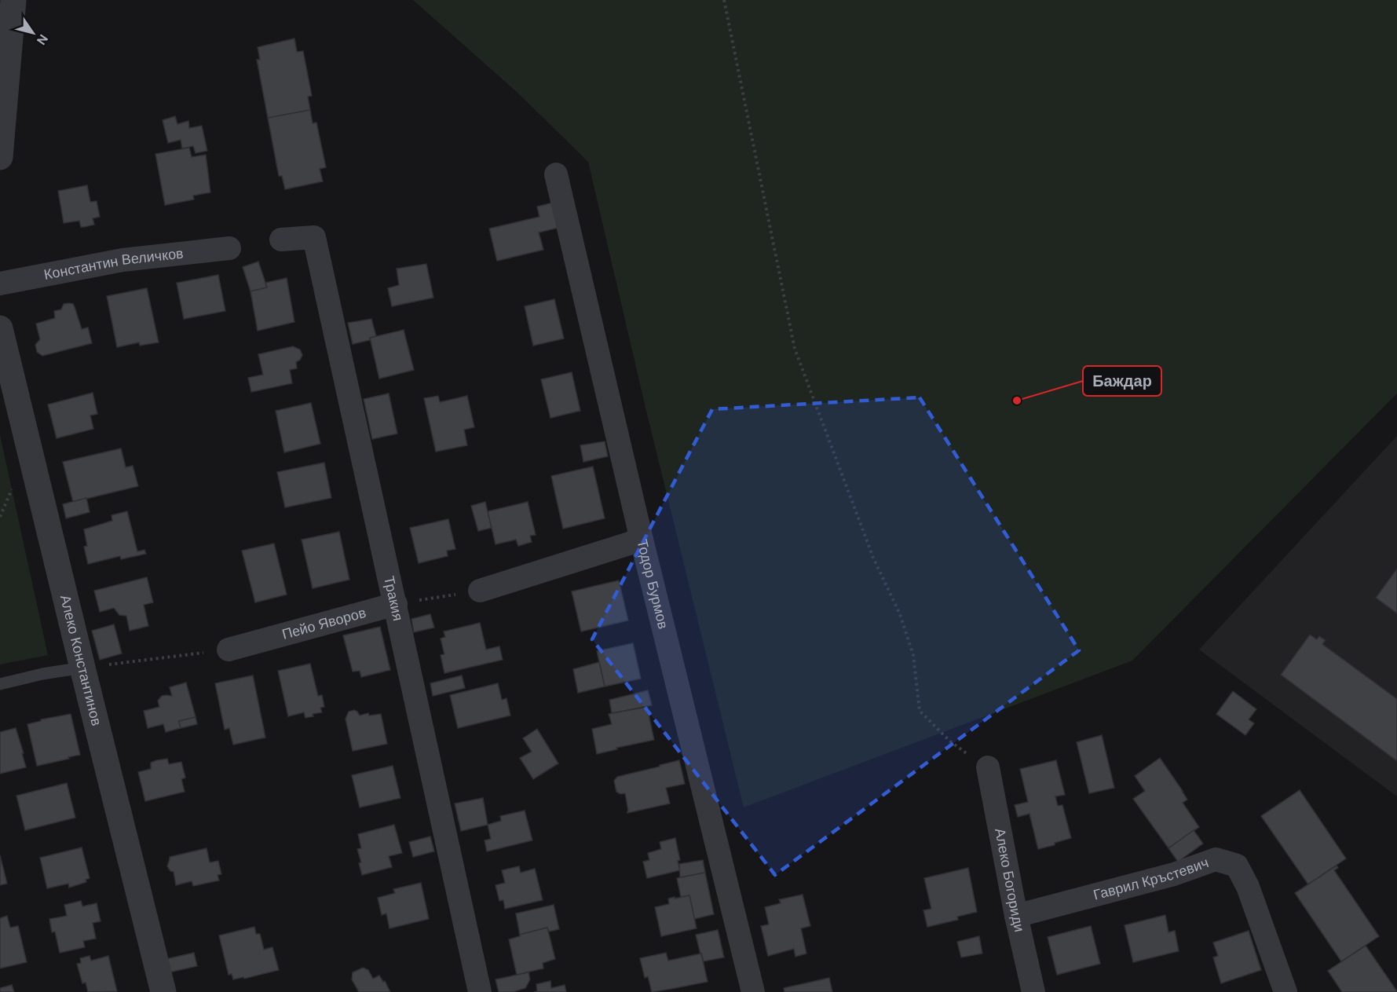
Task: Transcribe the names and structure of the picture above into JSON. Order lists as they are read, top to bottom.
{
  "streets": {
    "street": [
      "Константин Величков",
      "Тодор Бурмов",
      "Тракия",
      "Пейо Яворов",
      "Алеко Константинов",
      "Гаврил Кръстевич",
      "Алеко Богориди"
    ]
  },
  "crossings": [
    ["Тракия", "Пейо Яворов"],
    ["Гаврил Кръстевич", "Алеко Богориди"]
  ],
  "places": ["Баждар"],
  "north": "bottom right"
}
